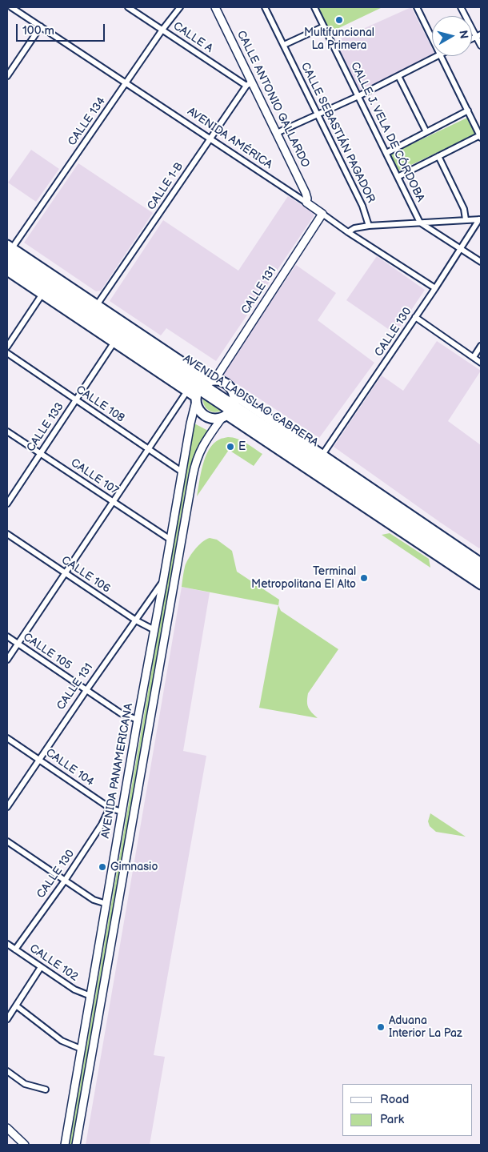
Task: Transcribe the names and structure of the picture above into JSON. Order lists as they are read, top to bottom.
{
  "streets": {
    "highway": ["AVENIDA LADISLAO CABRERA"],
    "main road": [
      "CALLE ANTONIO GALLARDO",
      "AVENIDA AMÉRICA",
      "CALLE 131",
      "AVENIDA PANAMERICANA"
    ],
    "street": [
      "CALLE A",
      "CALLE 134",
      "CALLE J. VELA DE CÓRDOBA",
      "CALLE SEBASTIÁN PAGADOR",
      "CALLE 1-B",
      "CALLE 130",
      "CALLE 108",
      "CALLE 133",
      "CALLE 107",
      "CALLE 106",
      "CALLE 105",
      "CALLE 104",
      "CALLE 102"
    ]
  },
  "crossings": [
    ["CALLE A", "CALLE ANTONIO GALLARDO"],
    ["CALLE A", "CALLE 134"],
    ["CALLE A", "CALLE 1-B"],
    ["CALLE ANTONIO GALLARDO", "AVENIDA AMÉRICA"],
    ["CALLE ANTONIO GALLARDO", "CALLE 1-B"],
    ["CALLE 134", "AVENIDA AMÉRICA"],
    ["CALLE 134", "AVENIDA LADISLAO CABRERA"],
    ["AVENIDA AMÉRICA", "CALLE 1-B"],
    ["AVENIDA AMÉRICA", "CALLE 131"],
    ["AVENIDA AMÉRICA", "CALLE 130"],
    ["CALLE 1-B", "AVENIDA LADISLAO CABRERA"],
    ["CALLE 131", "AVENIDA LADISLAO CABRERA"],
    ["CALLE 131", "CALLE 106"],
    ["CALLE 131", "CALLE 105"],
    ["CALLE 131", "CALLE 104"],
    ["CALLE 131", "AVENIDA PANAMERICANA"],
    ["CALLE 130", "AVENIDA LADISLAO CABRERA"],
    ["CALLE 130", "CALLE 104"],
    ["CALLE 130", "CALLE 102"],
    ["AVENIDA LADISLAO CABRERA", "CALLE 133"],
    ["AVENIDA LADISLAO CABRERA", "AVENIDA PANAMERICANA"],
    ["CALLE 108", "CALLE 133"],
    ["CALLE 108", "AVENIDA PANAMERICANA"],
    ["CALLE 133", "CALLE 107"],
    ["CALLE 107", "AVENIDA PANAMERICANA"],
    ["CALLE 106", "AVENIDA PANAMERICANA"],
    ["CALLE 105", "AVENIDA PANAMERICANA"],
    ["CALLE 104", "AVENIDA PANAMERICANA"],
    ["AVENIDA PANAMERICANA", "CALLE 102"]
  ],
  "places": [
    "Multifuncional La Primera",
    "E",
    "Terminal Metropolitana El Alto",
    "Gimnasio",
    "Aduana Interior La Paz"
  ],
  "legend": ["Road", "Park"],
  "scale_bar": "100 m",
  "north": "right"
}
